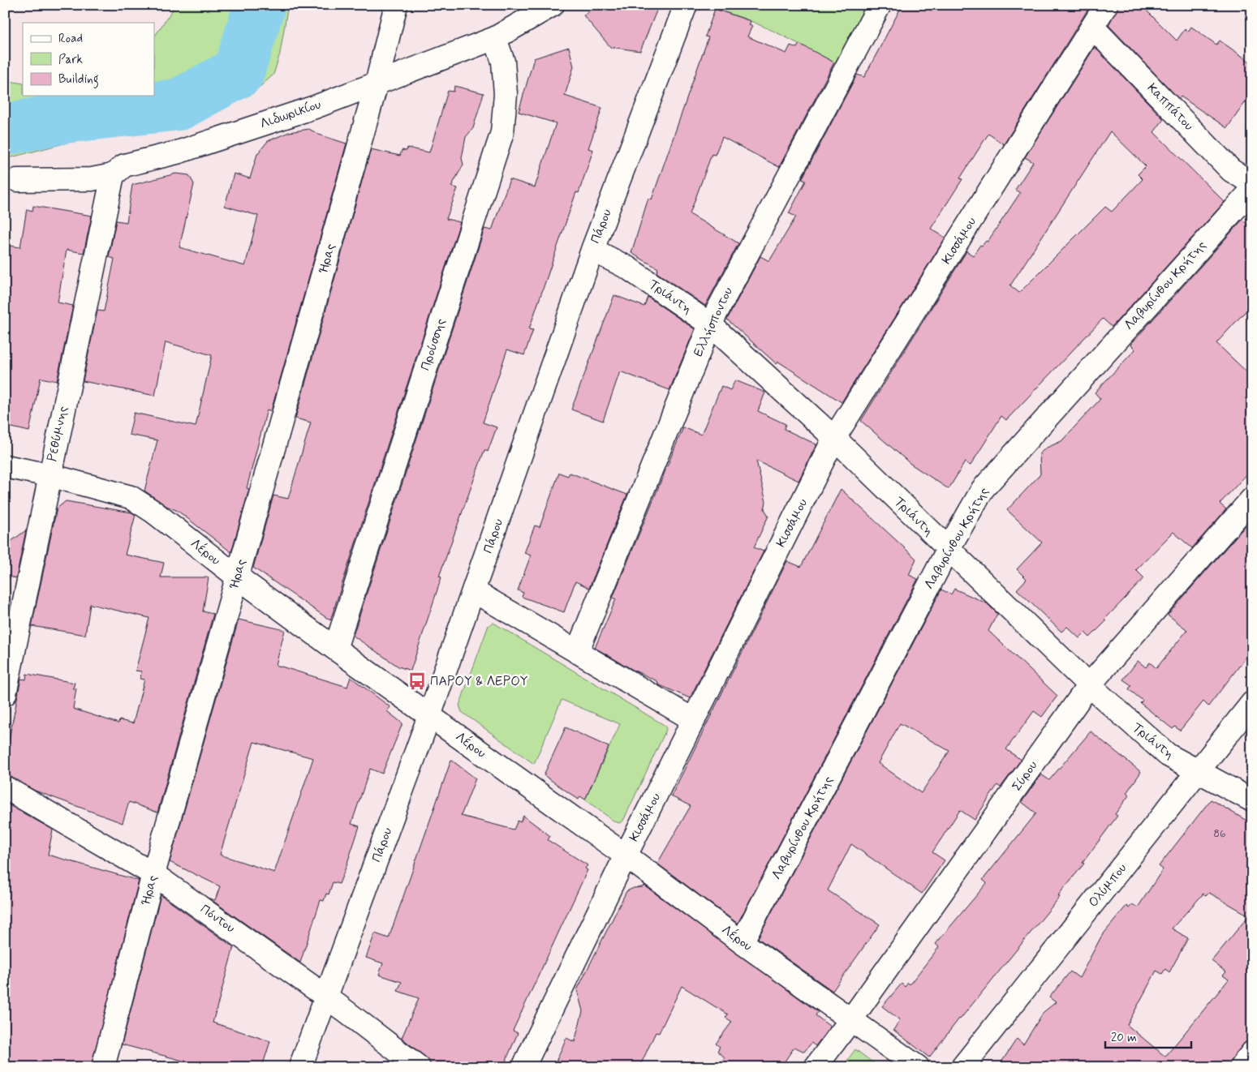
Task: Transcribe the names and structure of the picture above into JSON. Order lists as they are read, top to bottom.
{
  "streets": {
    "street": [
      "Καππάτου",
      "Λιδωρικίου",
      "Πάρου",
      "Κισσάμου",
      "Ήρας",
      "Λαβυρίνθου Κρήτης",
      "Τριάντη",
      "Ελλήσποντου",
      "Προύσσης",
      "Ρεθύμνης",
      "Λέρου",
      "Σύρου",
      "Ολύμπου",
      "Πόντου"
    ]
  },
  "crossings": [
    ["Καππάτου", "Κισσάμου"],
    ["Λιδωρικίου", "Ήρας"],
    ["Λιδωρικίου", "Προύσσης"],
    ["Λιδωρικίου", "Ρεθύμνης"],
    ["Πάρου", "Τριάντη"],
    ["Πάρου", "Λέρου"],
    ["Πάρου", "Πόντου"],
    ["Κισσάμου", "Τριάντη"],
    ["Κισσάμου", "Λέρου"],
    ["Ήρας", "Λέρου"],
    ["Ήρας", "Πόντου"],
    ["Λαβυρίνθου Κρήτης", "Τριάντη"],
    ["Λαβυρίνθου Κρήτης", "Λέρου"],
    ["Τριάντη", "Ελλήσποντου"],
    ["Τριάντη", "Σύρου"],
    ["Τριάντη", "Ολύμπου"],
    ["Προύσσης", "Λέρου"],
    ["Ρεθύμνης", "Λέρου"],
    ["Λέρου", "Σύρου"]
  ],
  "places": {
    "bus stop": ["ΠΑΡΟΥ & ΛΕΡΟΥ"]
  },
  "house_numbers": ["86"],
  "legend": ["Road", "Park", "Building"],
  "scale_bar": "20 m"
}
